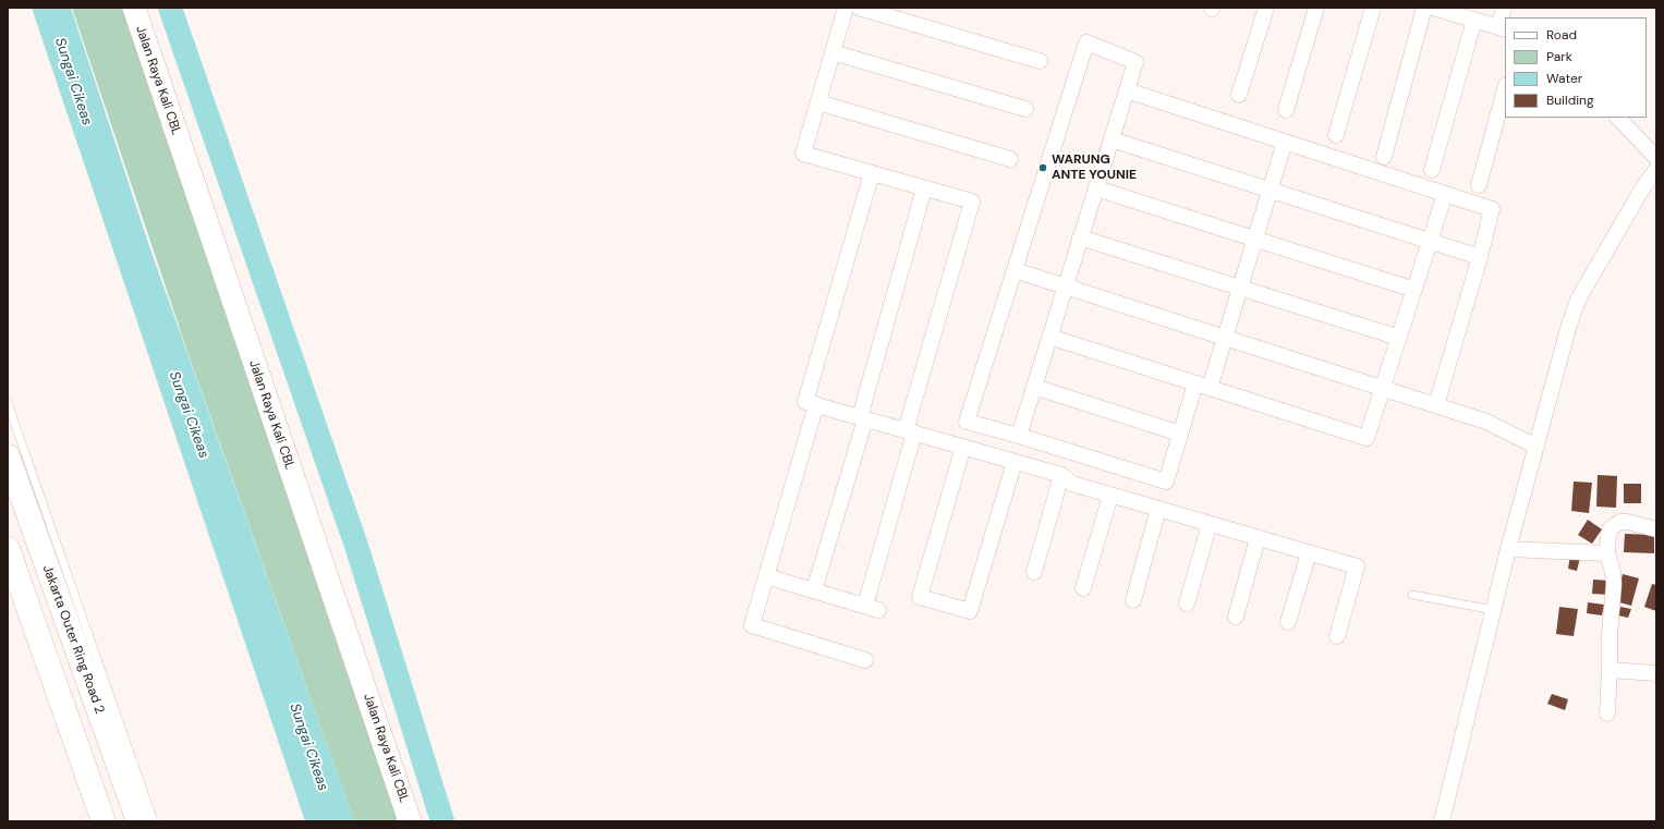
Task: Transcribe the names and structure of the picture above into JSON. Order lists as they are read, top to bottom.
{
  "streets": {
    "highway": ["Jakarta Outer Ring Road 2"],
    "main road": ["Jalan Raya Kali CBL"]
  },
  "water": ["Sungai Cikeas"],
  "places": ["WARUNG ANTE YOUNIE"],
  "legend": [
    "Road",
    "Park",
    "Water",
    "Building"
  ]
}
